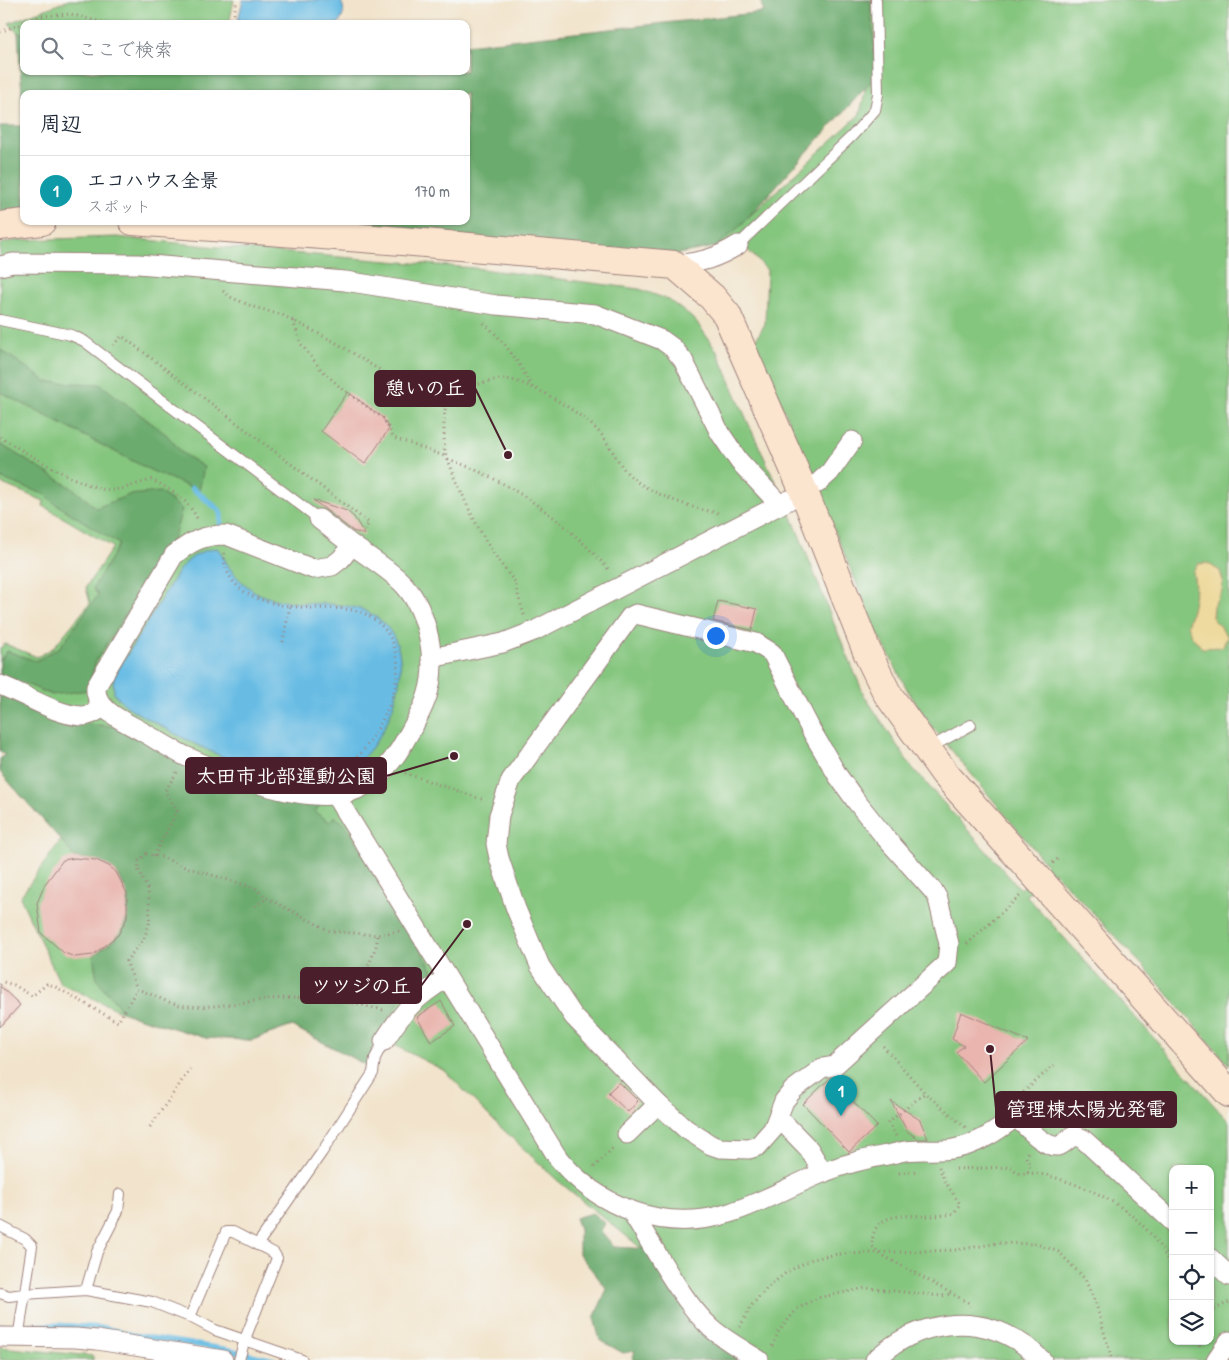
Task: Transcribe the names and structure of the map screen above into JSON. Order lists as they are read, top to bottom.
{
  "places": [
    "憩いの丘",
    "太田市北部運動公園",
    "ツツジの丘",
    "管理棟太陽光発電"
  ],
  "page": {
    "search": "ここで検索",
    "heading": "周辺",
    "list": [
      {
        "mark": "1",
        "name": "エコハウス全景",
        "note": "スポット",
        "value": "170 m"
      }
    ],
    "pins": "1",
    "map_buttons": ["+", "−"]
  }
}
